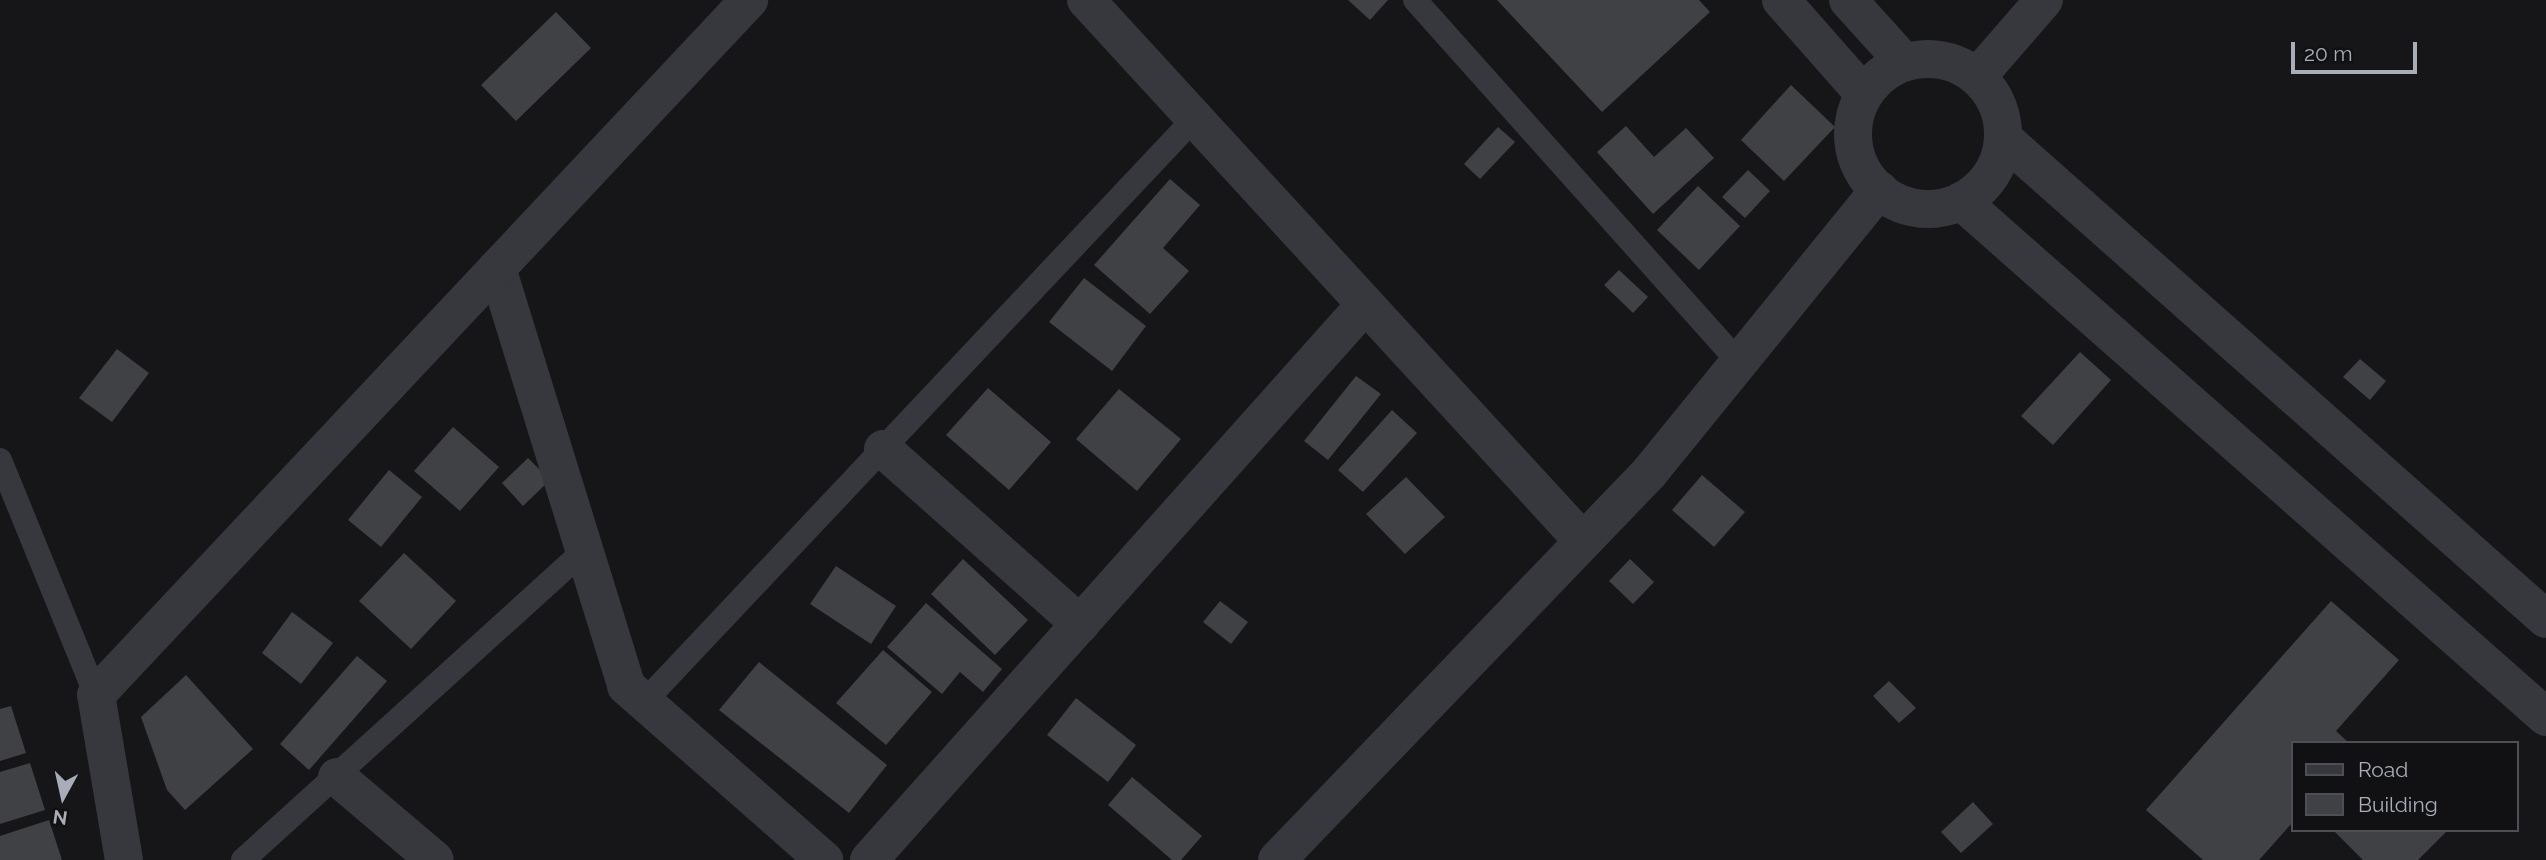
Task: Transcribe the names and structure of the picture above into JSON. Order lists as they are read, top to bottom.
{
  "legend": ["Road", "Building"],
  "scale_bar": "20 m",
  "north": "bottom"
}
